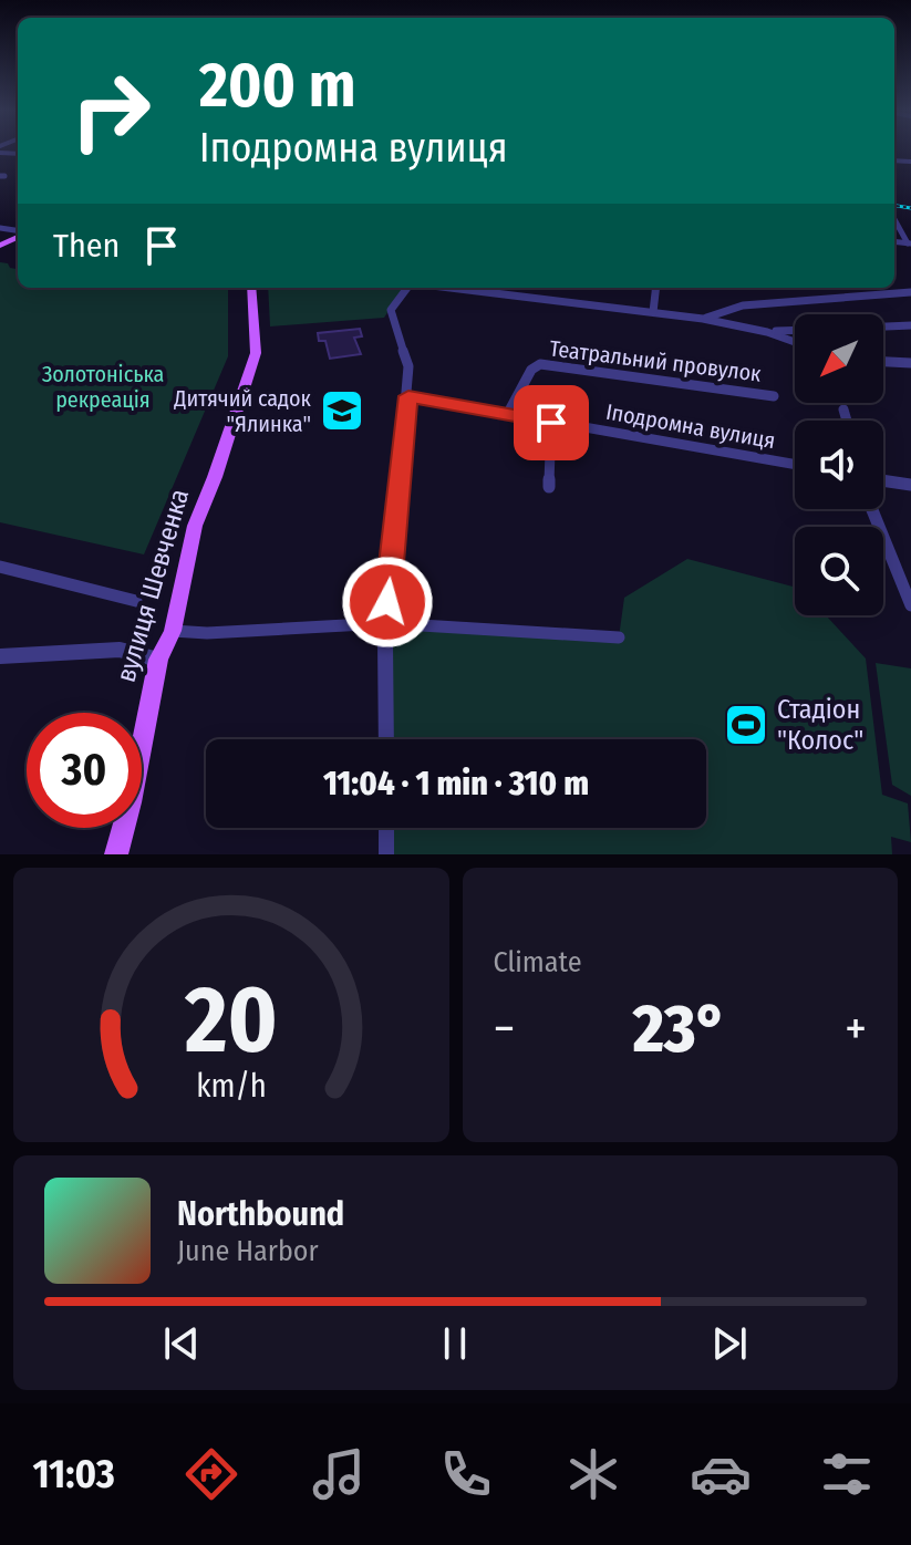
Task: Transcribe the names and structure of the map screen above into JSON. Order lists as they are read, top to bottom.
{
  "streets": {
    "main road": ["вулиця Шевченка"],
    "street": ["Театральний провулок", "Іподромна вулиця"]
  },
  "crossings": [
    ["Театральний провулок", "Іподромна вулиця"]
  ],
  "parks": ["Золотоніська рекреація"],
  "places": {
    "school or university": ["Дитячий садок \"Ялинка\""],
    "sports": ["Стадіон \"Колос\""]
  },
  "north": "bottom left",
  "page": {
    "turn": ["200 m", "Іподромна вулиця"],
    "then": "Then",
    "limit": "30",
    "trip": "11:04 · 1 min · 310 m",
    "tile": "Climate",
    "heat": ["−", "23°", "+"],
    "song": ["Northbound", "June Harbor"],
    "tabs": "11:03",
    "gauge": ["20", "km/h"]
  }
}
